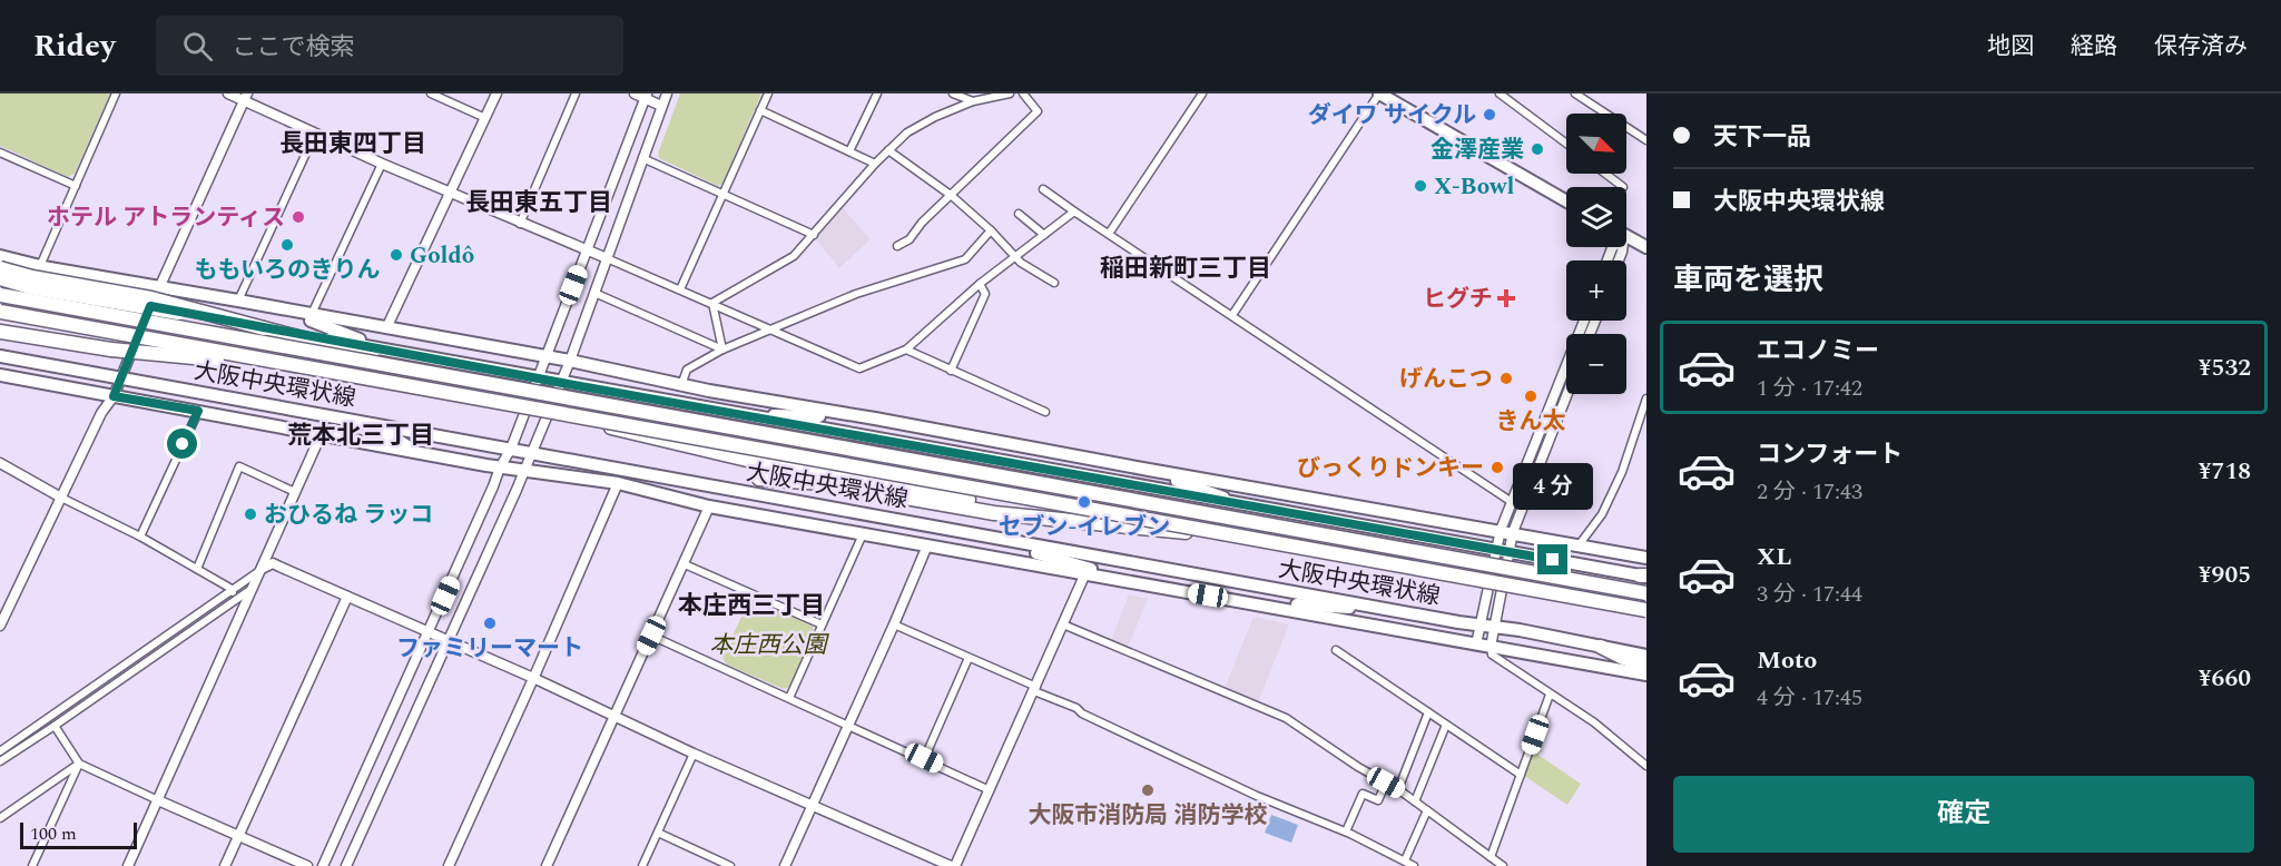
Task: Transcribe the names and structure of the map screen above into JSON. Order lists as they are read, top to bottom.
{
  "streets": {
    "main road": ["大阪中央環状線"]
  },
  "districts": [
    "長田東四丁目",
    "長田東五丁目",
    "稲田新町三丁目",
    "荒本北三丁目",
    "本庄西三丁目"
  ],
  "parks": ["本庄西公園"],
  "places": {
    "other": [
      "ダイワ サイクル",
      "金澤産業",
      "X-Bowl",
      "ホテル アトランティス",
      "ももいろのきりん",
      "Goldô",
      "げんこつ",
      "きん太",
      "びっくりドンキー",
      "セブン-イレブン",
      "おひるね ラッコ",
      "ファミリーマート",
      "大阪市消防局 消防学校"
    ],
    "health": ["ヒグチ"]
  },
  "scale_bar": "100 m",
  "north": "bottom right",
  "page": {
    "header": "Ridey",
    "search": "ここで検索",
    "nav": ["地図", "経路", "保存済み"],
    "banner": ["天下一品", "大阪中央環状線"],
    "map_buttons": ["+", "−"],
    "heading": "車両を選択",
    "list": [
      {
        "name": "エコノミー",
        "note": "1 分 · 17:42",
        "value": "¥532"
      },
      {
        "name": "コンフォート",
        "note": "2 分 · 17:43",
        "value": "¥718"
      },
      {
        "name": "XL",
        "note": "3 分 · 17:44",
        "value": "¥905"
      },
      {
        "name": "Moto",
        "note": "4 分 · 17:45",
        "value": "¥660"
      }
    ],
    "bubble": "4 分",
    "buttons": "確定",
    "scale": "100 m"
  }
}
